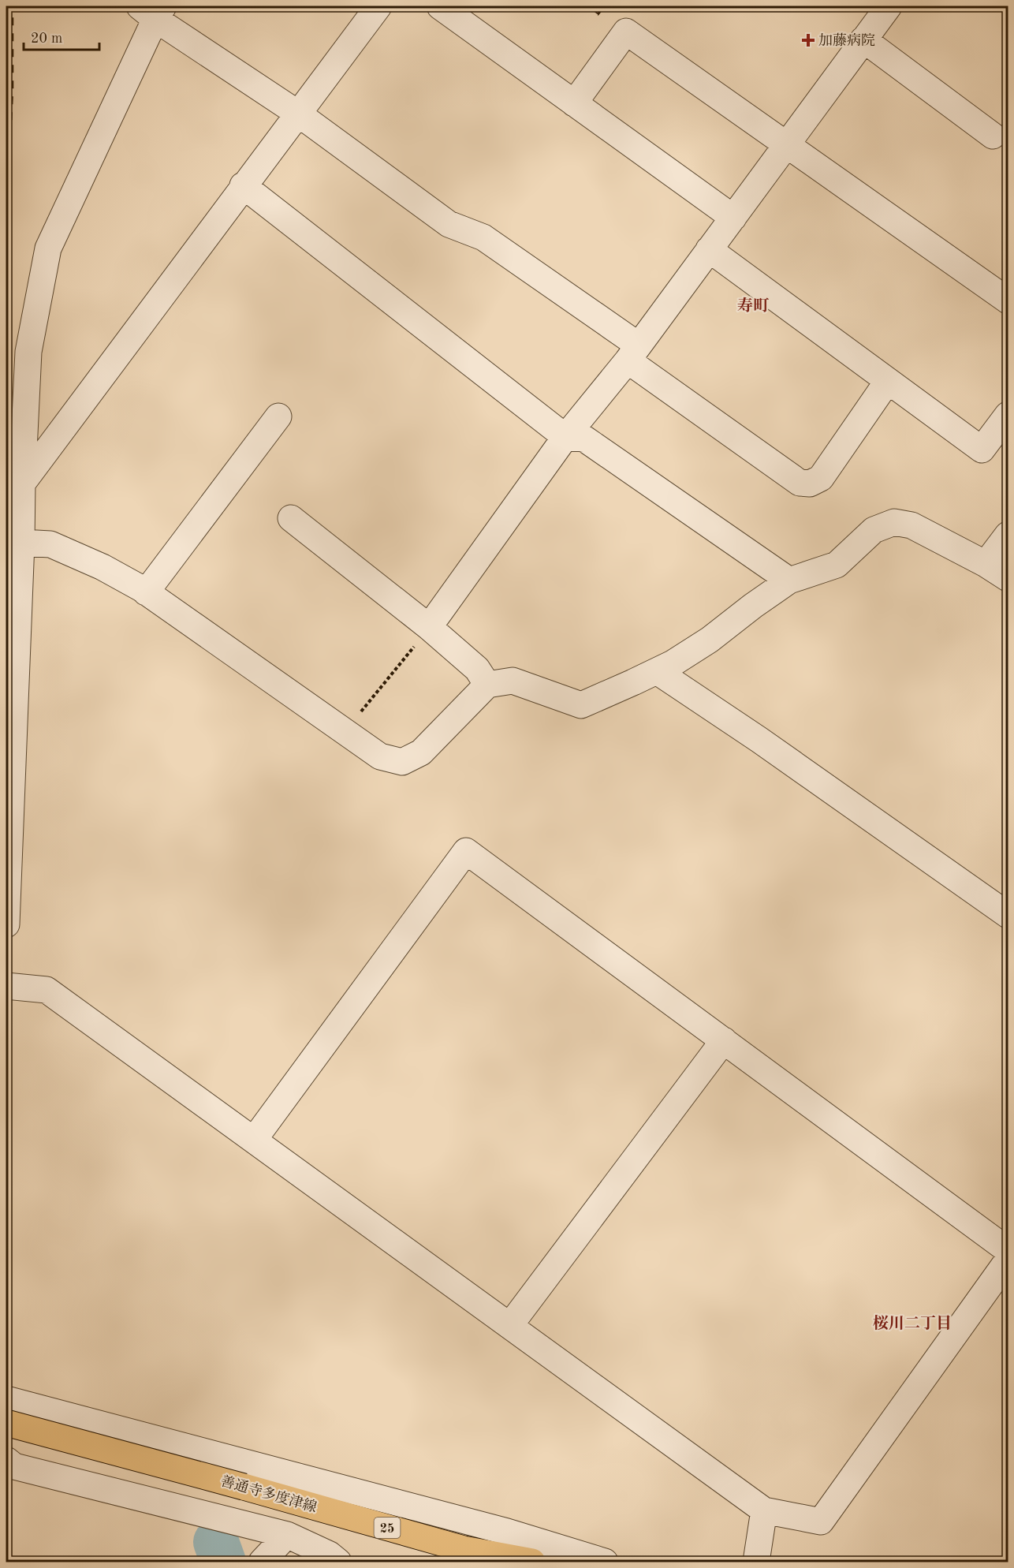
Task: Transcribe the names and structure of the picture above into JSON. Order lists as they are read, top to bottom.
{
  "streets": {
    "main road": ["善通寺多度津線", "25"]
  },
  "districts": ["寿町", "桜川二丁目"],
  "places": {
    "health": ["加藤病院"]
  },
  "scale_bar": "20 m"
}
